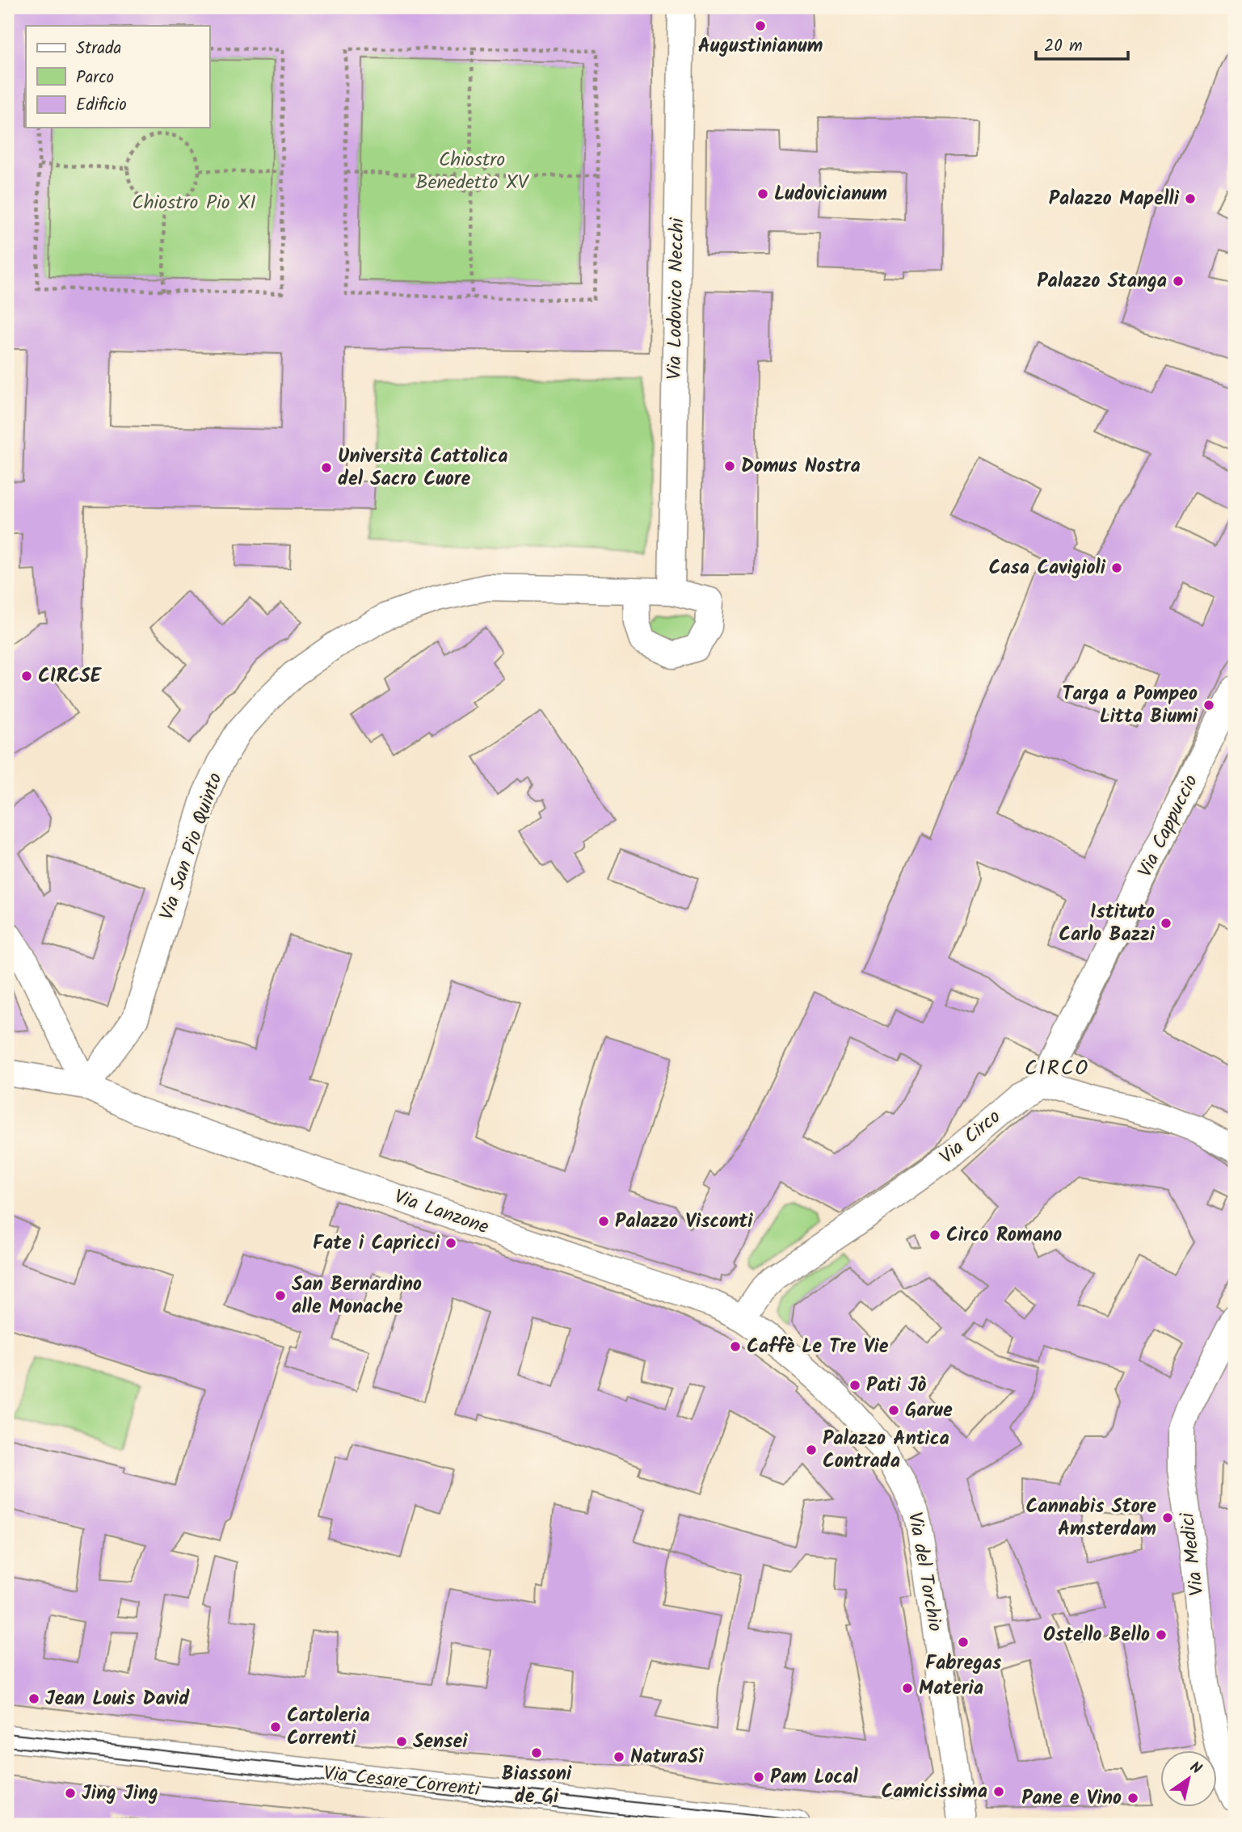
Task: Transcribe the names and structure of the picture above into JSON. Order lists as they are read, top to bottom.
{
  "streets": {
    "street": [
      "Via Lodovico Necchi",
      "Via Cappuccio",
      "Via San Pio Quinto",
      "Via Circo",
      "Via Lanzone",
      "Via Medici",
      "Via del Torchio",
      "Via Cesare Correnti"
    ]
  },
  "crossings": [
    ["Via Lodovico Necchi", "Via San Pio Quinto"],
    ["Via Cappuccio", "Via Circo"],
    ["Via San Pio Quinto", "Via Lanzone"],
    ["Via Circo", "Via Lanzone"],
    ["Via Circo", "Via del Torchio"],
    ["Via Lanzone", "Via del Torchio"]
  ],
  "districts": ["CIRCO"],
  "parks": ["Chiostro Benedetto XV", "Chiostro Pio XI"],
  "places": [
    "Augustinianum",
    "Ludovicianum",
    "Palazzo Mapelli",
    "Palazzo Stanga",
    "Domus Nostra",
    "Università Cattolica del Sacro Cuore",
    "Casa Cavigioli",
    "CIRCSE",
    "Targa a Pompeo Litta Biumi",
    "Istituto Carlo Bazzi",
    "Palazzo Visconti",
    "Circo Romano",
    "Fate i Capricci",
    "San Bernardino alle Monache",
    "Caffè Le Tre Vie",
    "Pati Jò",
    "Garue",
    "Palazzo Antica Contrada",
    "Cannabis Store Amsterdam",
    "Ostello Bello",
    "Fabregas",
    "Materia",
    "Jean Louis David",
    "Cartoleria Correnti",
    "Sensei",
    "Biassoni de Gi",
    "NaturaSì",
    "Pam Local",
    "Camicissima",
    "Jing Jing",
    "Pane e Vino"
  ],
  "legend": ["Strada", "Parco", "Edificio"],
  "scale_bar": "20 m",
  "north": "top right"
}
